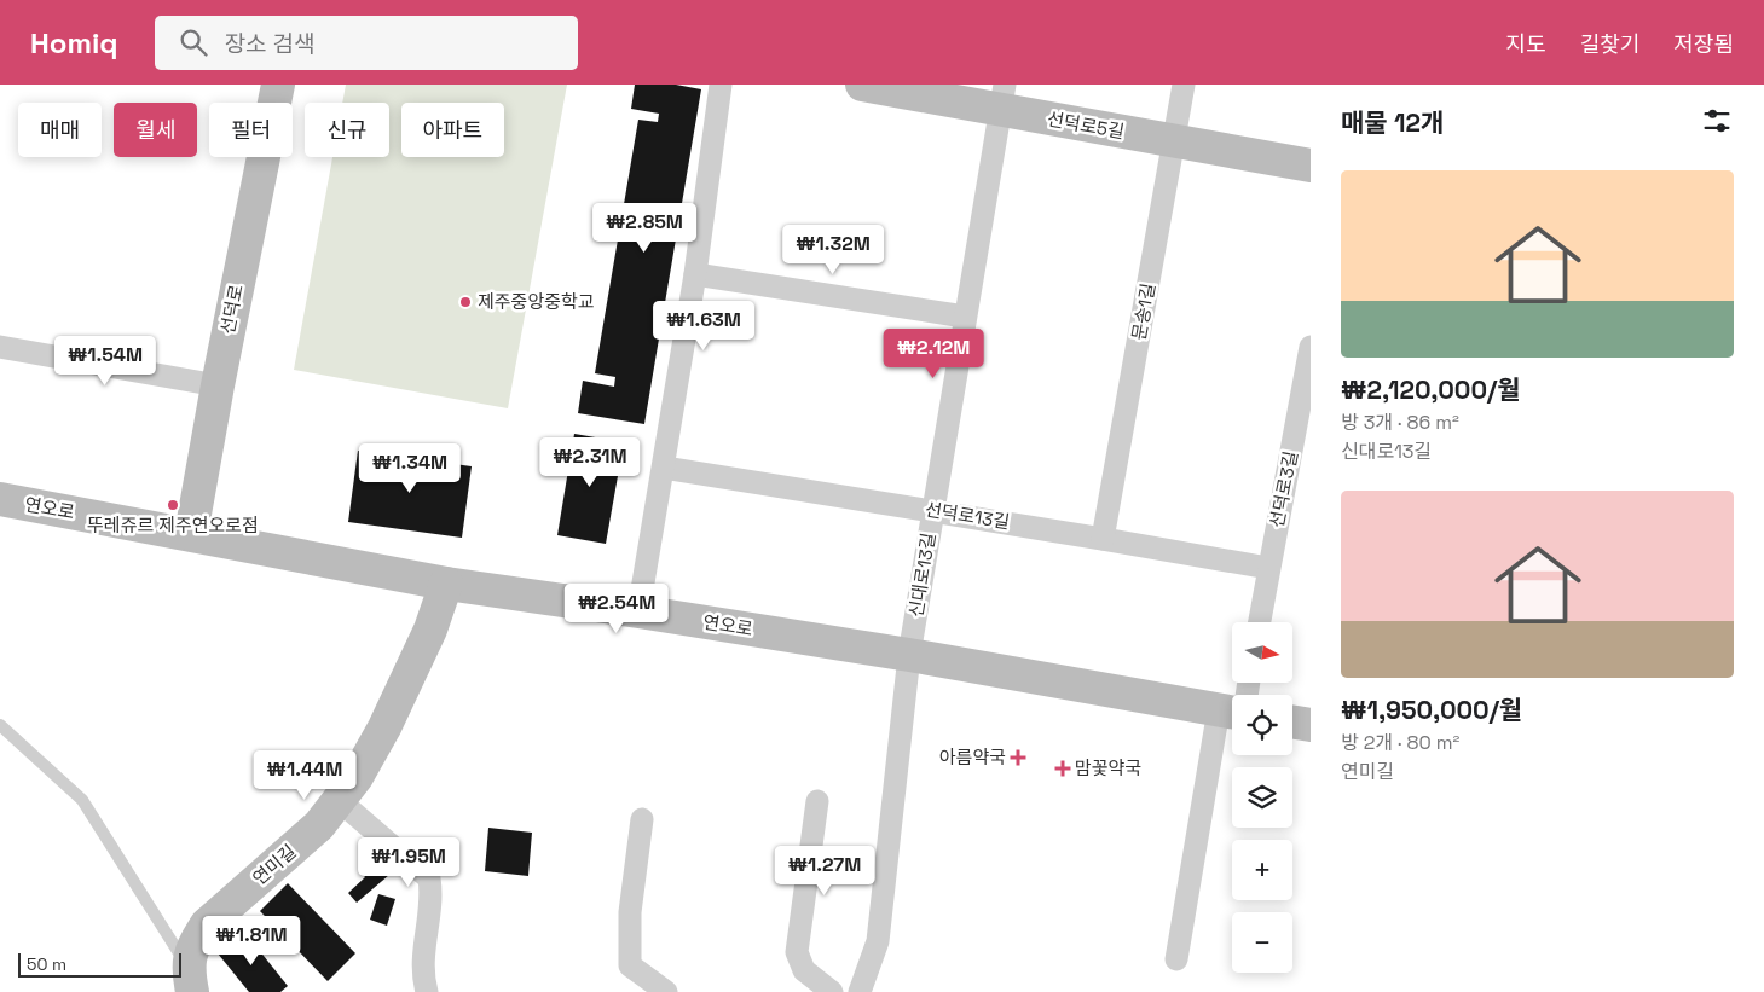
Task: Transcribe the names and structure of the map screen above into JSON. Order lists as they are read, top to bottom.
{
  "streets": {
    "street": [
      "선덕로5길",
      "선덕로",
      "문송1길",
      "선덕로3길",
      "연오로",
      "선덕로13길",
      "신대로13길",
      "연미길"
    ]
  },
  "crossings": [
    ["선덕로5길", "문송1길"],
    ["선덕로5길", "신대로13길"],
    ["선덕로", "연오로"],
    ["문송1길", "선덕로13길"],
    ["선덕로3길", "선덕로13길"],
    ["연오로", "신대로13길"],
    ["연오로", "연미길"],
    ["선덕로13길", "신대로13길"]
  ],
  "places": {
    "other": ["제주중앙중학교", "뚜레쥬르 제주연오로점"],
    "health": ["아름약국", "맘꽃약국"]
  },
  "scale_bar": "50 m",
  "north": "right",
  "page": {
    "header": "Homiq",
    "search": "장소 검색",
    "nav": ["지도", "길찾기", "저장됨"],
    "heading": "매물 12개",
    "chip": [
      "매매",
      "월세",
      "필터",
      "신규",
      "아파트"
    ],
    "list": [
      {
        "name": "₩2,120,000/월",
        "note": "방 3개 · 86 m² · 신대로13길"
      },
      {
        "name": "₩1,950,000/월",
        "note": "방 2개 · 80 m² · 연미길"
      }
    ],
    "price": [
      "₩2.85M",
      "₩1.32M",
      "₩1.63M",
      "₩2.12M",
      "₩1.54M",
      "₩2.31M",
      "₩1.34M",
      "₩2.54M",
      "₩1.44M",
      "₩1.95M",
      "₩1.27M",
      "₩1.81M"
    ],
    "map_buttons": ["+", "−"],
    "scale": "50 m"
  }
}
